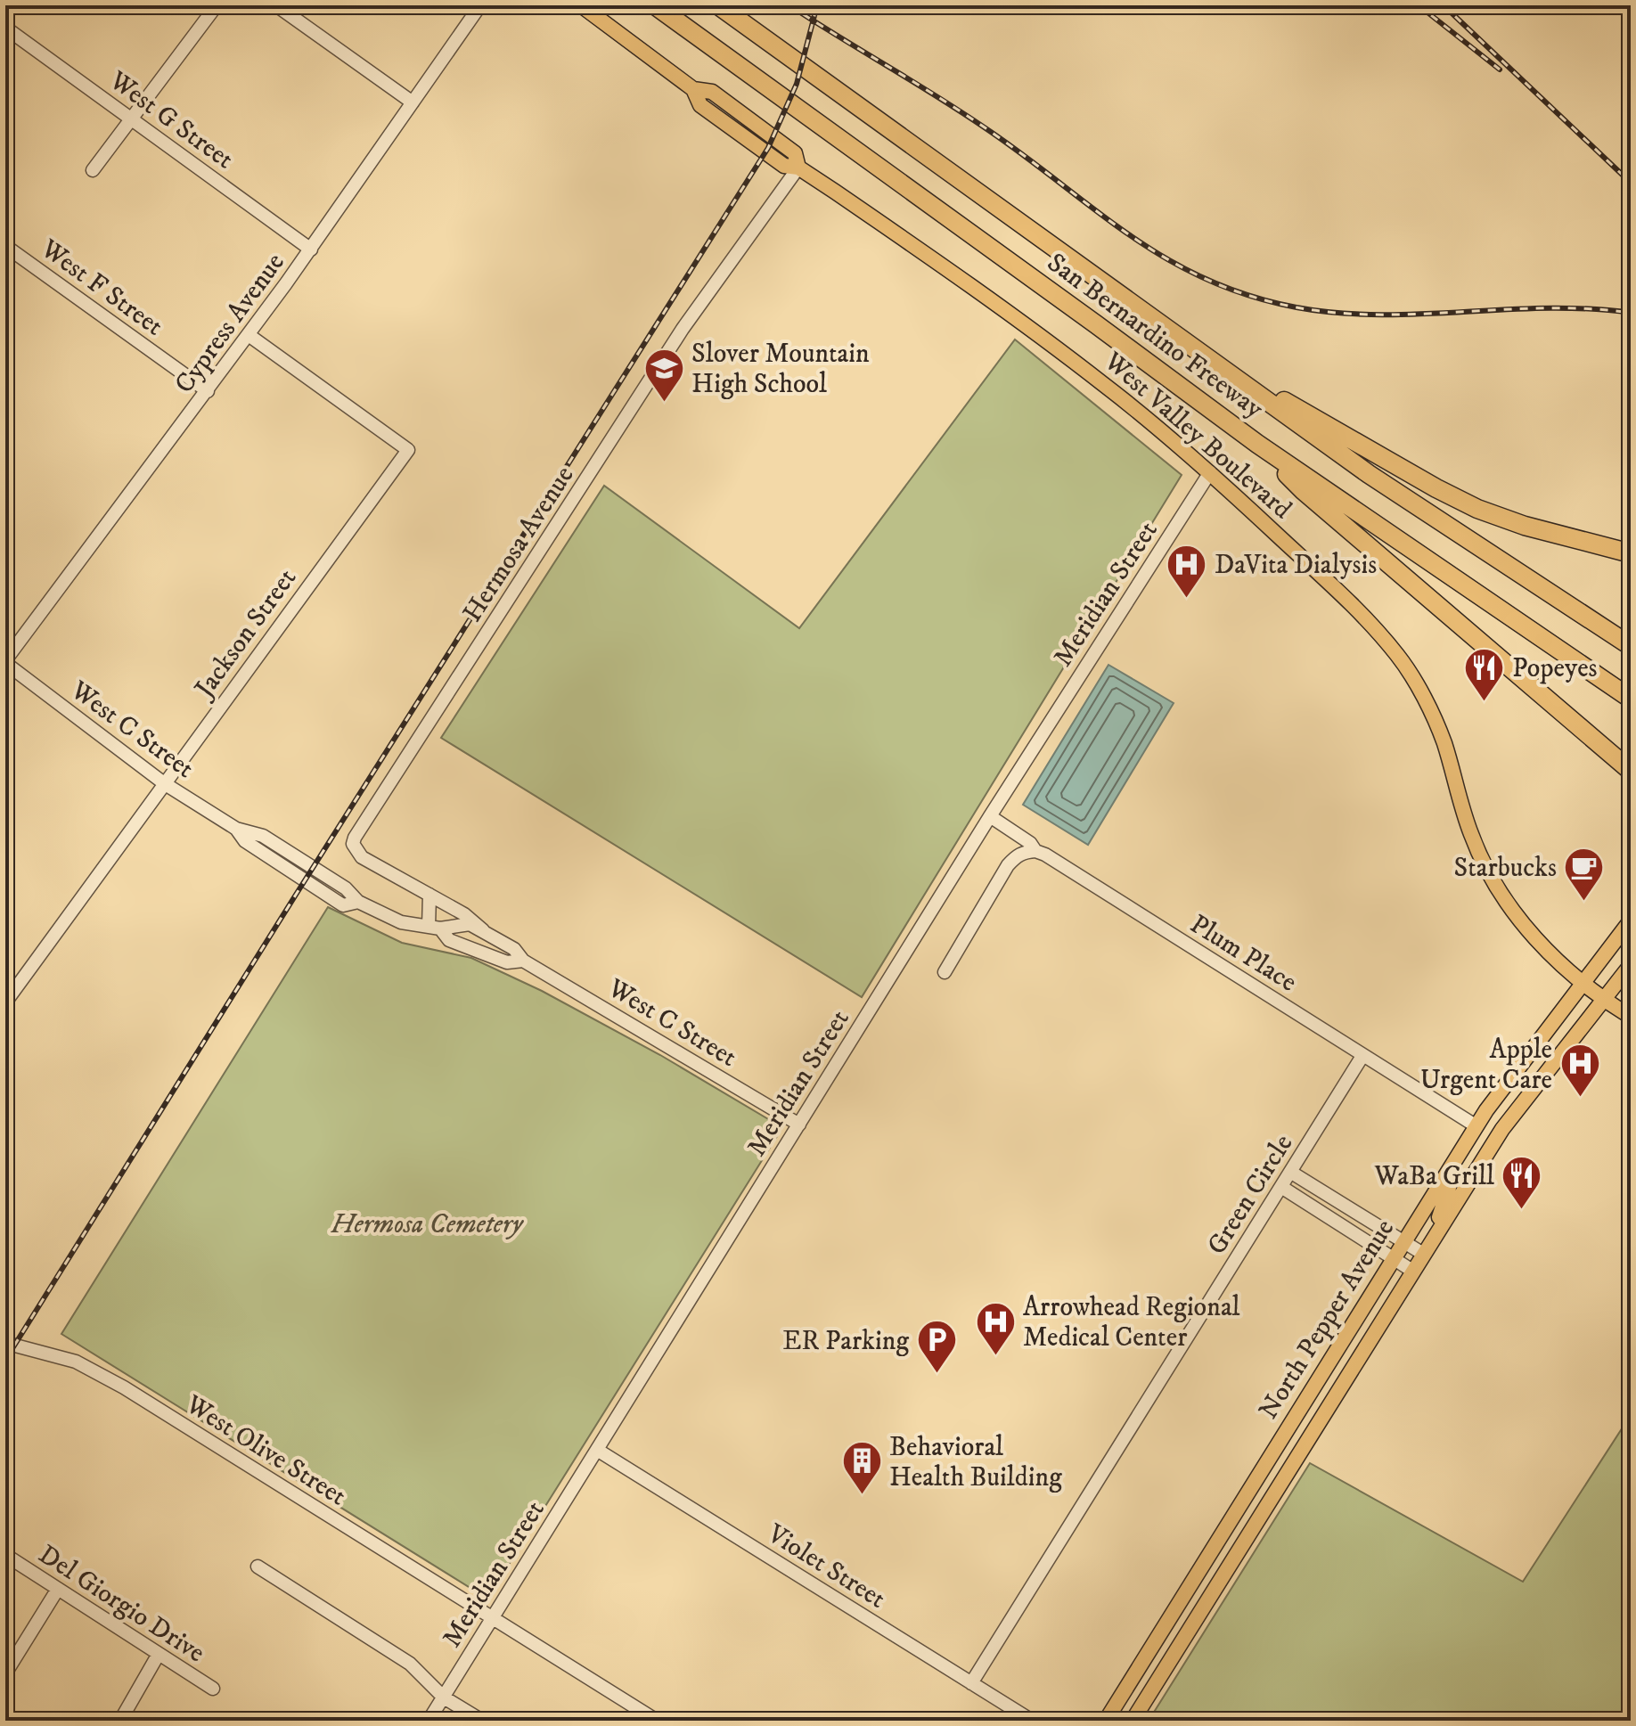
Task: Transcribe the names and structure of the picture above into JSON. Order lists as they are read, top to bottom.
{
  "streets": {
    "highway": ["San Bernardino Freeway"],
    "main road": ["West Valley Boulevard", "North Pepper Avenue"],
    "street": [
      "West G Street",
      "West F Street",
      "Cypress Avenue",
      "Hermosa Avenue",
      "Meridian Street",
      "Jackson Street",
      "West C Street",
      "Plum Place",
      "Green Circle",
      "West Olive Street",
      "Violet Street",
      "Del Giorgio Drive"
    ]
  },
  "crossings": [
    ["West G Street", "Cypress Avenue"],
    ["West F Street", "Cypress Avenue"],
    ["Cypress Avenue", "Jackson Street"],
    ["Cypress Avenue", "West C Street"],
    ["West Valley Boulevard", "Hermosa Avenue"],
    ["West Valley Boulevard", "Meridian Street"],
    ["West Valley Boulevard", "North Pepper Avenue"],
    ["Meridian Street", "West C Street"],
    ["Meridian Street", "Plum Place"],
    ["Meridian Street", "West Olive Street"],
    ["Meridian Street", "Violet Street"],
    ["Jackson Street", "West C Street"],
    ["Plum Place", "Green Circle"],
    ["Plum Place", "North Pepper Avenue"],
    ["Green Circle", "Violet Street"]
  ],
  "parks": ["Hermosa Cemetery"],
  "places": {
    "school or university": ["Slover Mountain High School"],
    "hospital": ["DaVita Dialysis", "Apple Urgent Care", "Arrowhead Regional Medical Center"],
    "restaurant": ["Popeyes", "WaBa Grill"],
    "cafe": ["Starbucks"],
    "parking": ["ER Parking"],
    "building": ["Behavioral Health Building"]
  }
}
